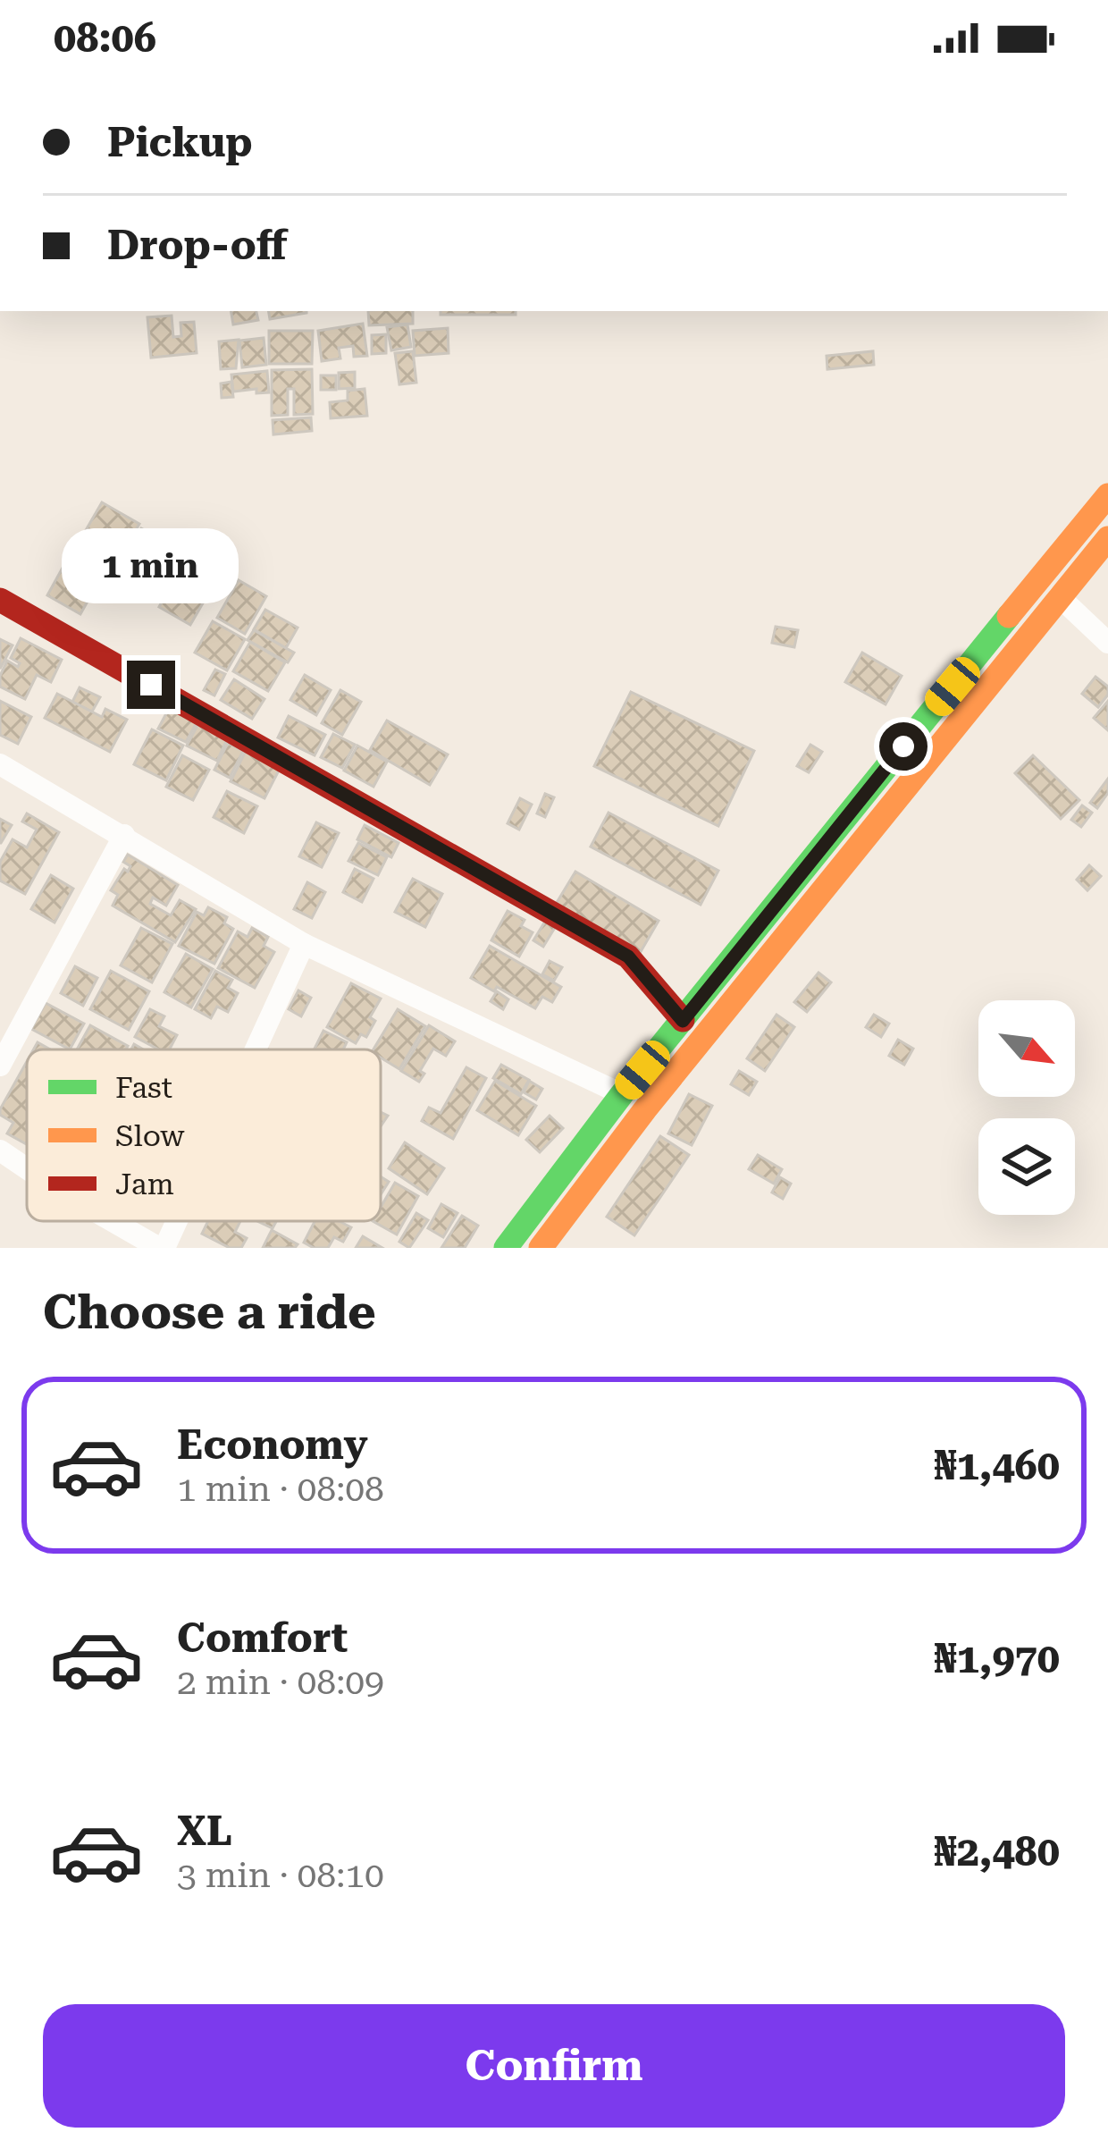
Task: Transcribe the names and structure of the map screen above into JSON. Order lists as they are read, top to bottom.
{
  "legend": ["Fast", "Slow", "Jam"],
  "north": "bottom right",
  "page": {
    "status": "08:06",
    "banner": ["Pickup", "Drop-off"],
    "bubble": "1 min",
    "heading": "Choose a ride",
    "list": [
      {
        "name": "Economy",
        "note": "1 min · 08:08",
        "value": "₦1,460"
      },
      {
        "name": "Comfort",
        "note": "2 min · 08:09",
        "value": "₦1,970"
      },
      {
        "name": "XL",
        "note": "3 min · 08:10",
        "value": "₦2,480"
      }
    ],
    "buttons": "Confirm"
  }
}
